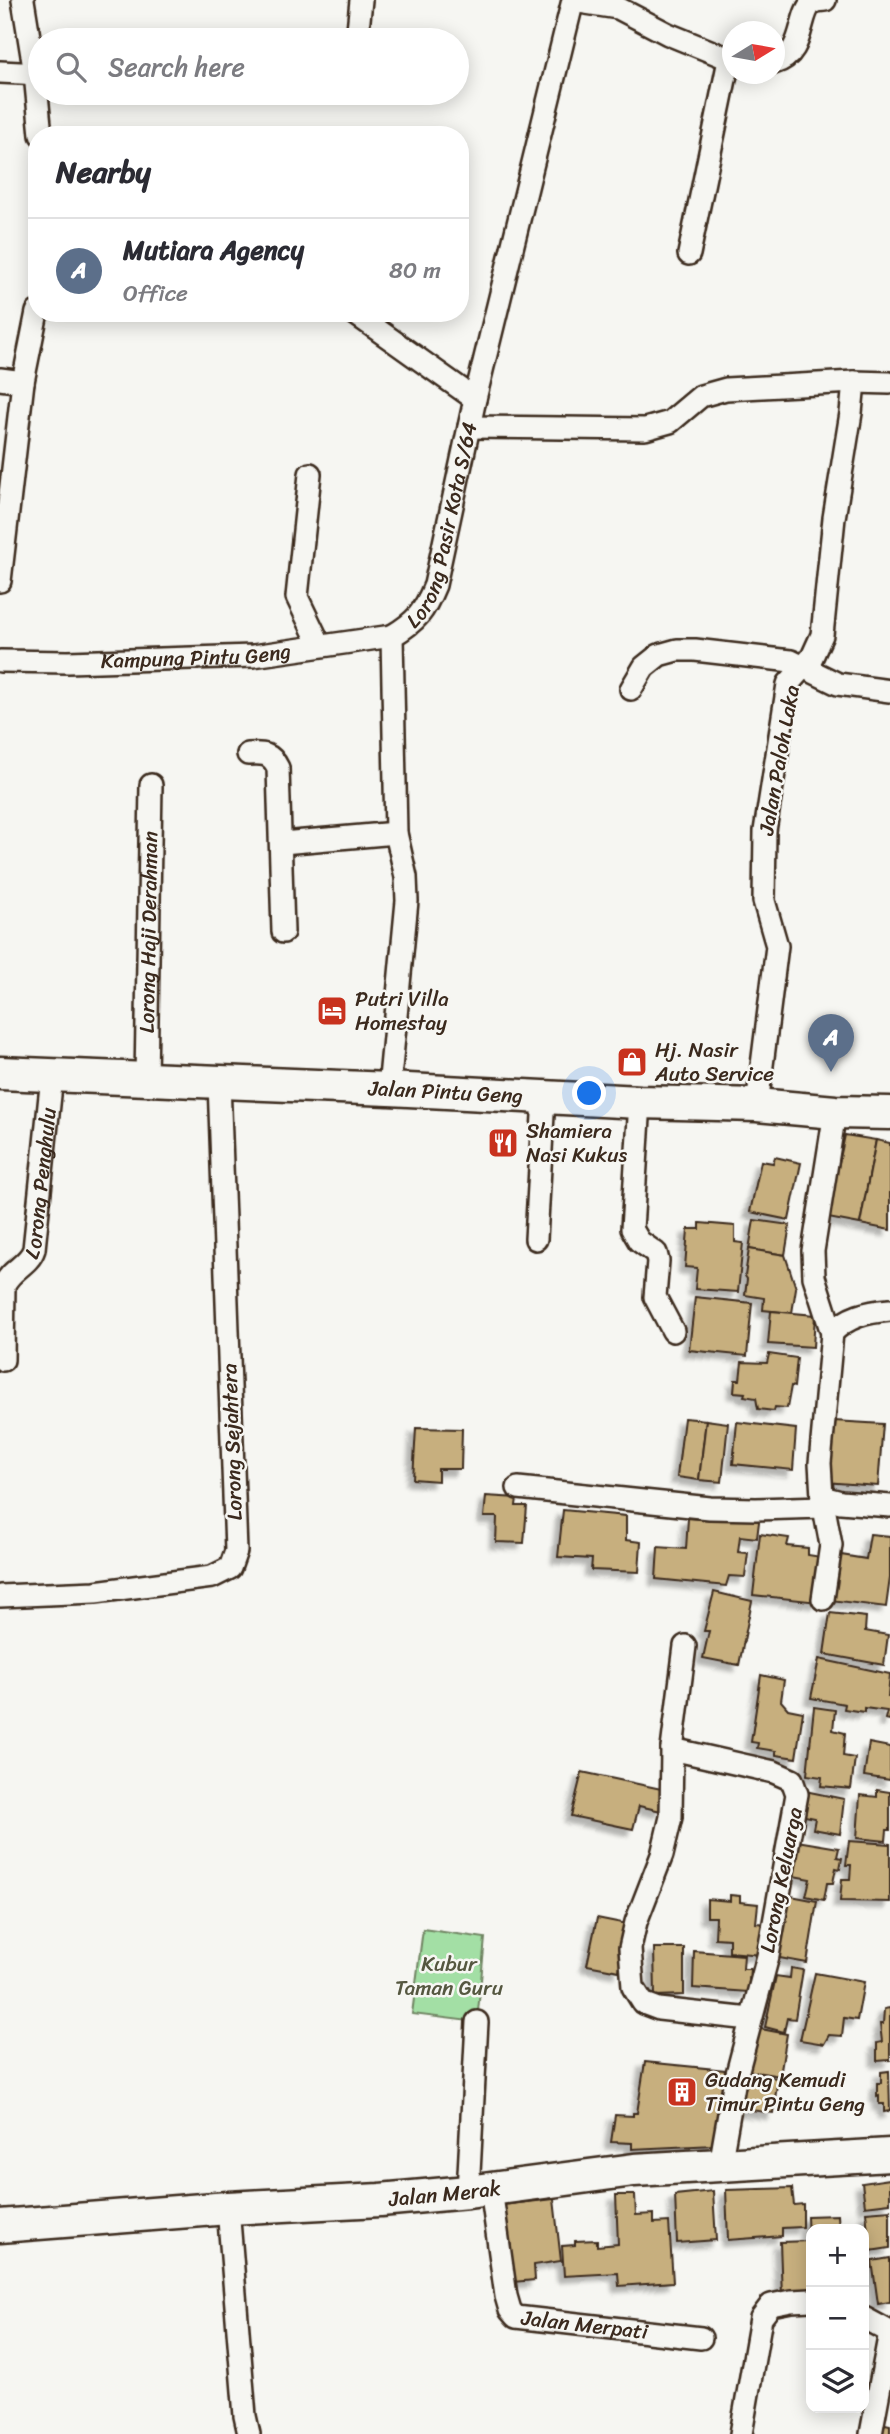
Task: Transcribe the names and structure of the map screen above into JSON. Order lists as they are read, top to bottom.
{
  "streets": {
    "main road": ["Jalan Pintu Geng", "Jalan Merak"],
    "street": [
      "Lorong Pasir Kota S/64",
      "Kampung Pintu Geng",
      "Jalan Paloh Laka",
      "Lorong Haji Derahman",
      "Lorong Penghulu",
      "Lorong Sejahtera",
      "Lorong Keluarga",
      "Jalan Merpati"
    ]
  },
  "crossings": [
    ["Lorong Pasir Kota S/64", "Kampung Pintu Geng"],
    ["Lorong Pasir Kota S/64", "Jalan Pintu Geng"],
    ["Jalan Paloh Laka", "Jalan Pintu Geng"],
    ["Lorong Haji Derahman", "Jalan Pintu Geng"],
    ["Jalan Pintu Geng", "Lorong Penghulu"],
    ["Jalan Pintu Geng", "Lorong Sejahtera"],
    ["Lorong Keluarga", "Jalan Merak"],
    ["Jalan Merak", "Jalan Merpati"]
  ],
  "parks": ["Kubur Taman Guru"],
  "places": {
    "hotel": ["Putri Villa Homestay"],
    "shop": ["Hj. Nasir Auto Service"],
    "restaurant": ["Shamiera Nasi Kukus"],
    "building": ["Gudang Kemudi Timur Pintu Geng"]
  },
  "north": "right",
  "page": {
    "search": "Search here",
    "heading": "Nearby",
    "list": [
      {
        "mark": "A",
        "name": "Mutiara Agency",
        "note": "Office",
        "value": "80 m"
      }
    ],
    "pins": "A",
    "map_buttons": ["+", "−"]
  }
}
